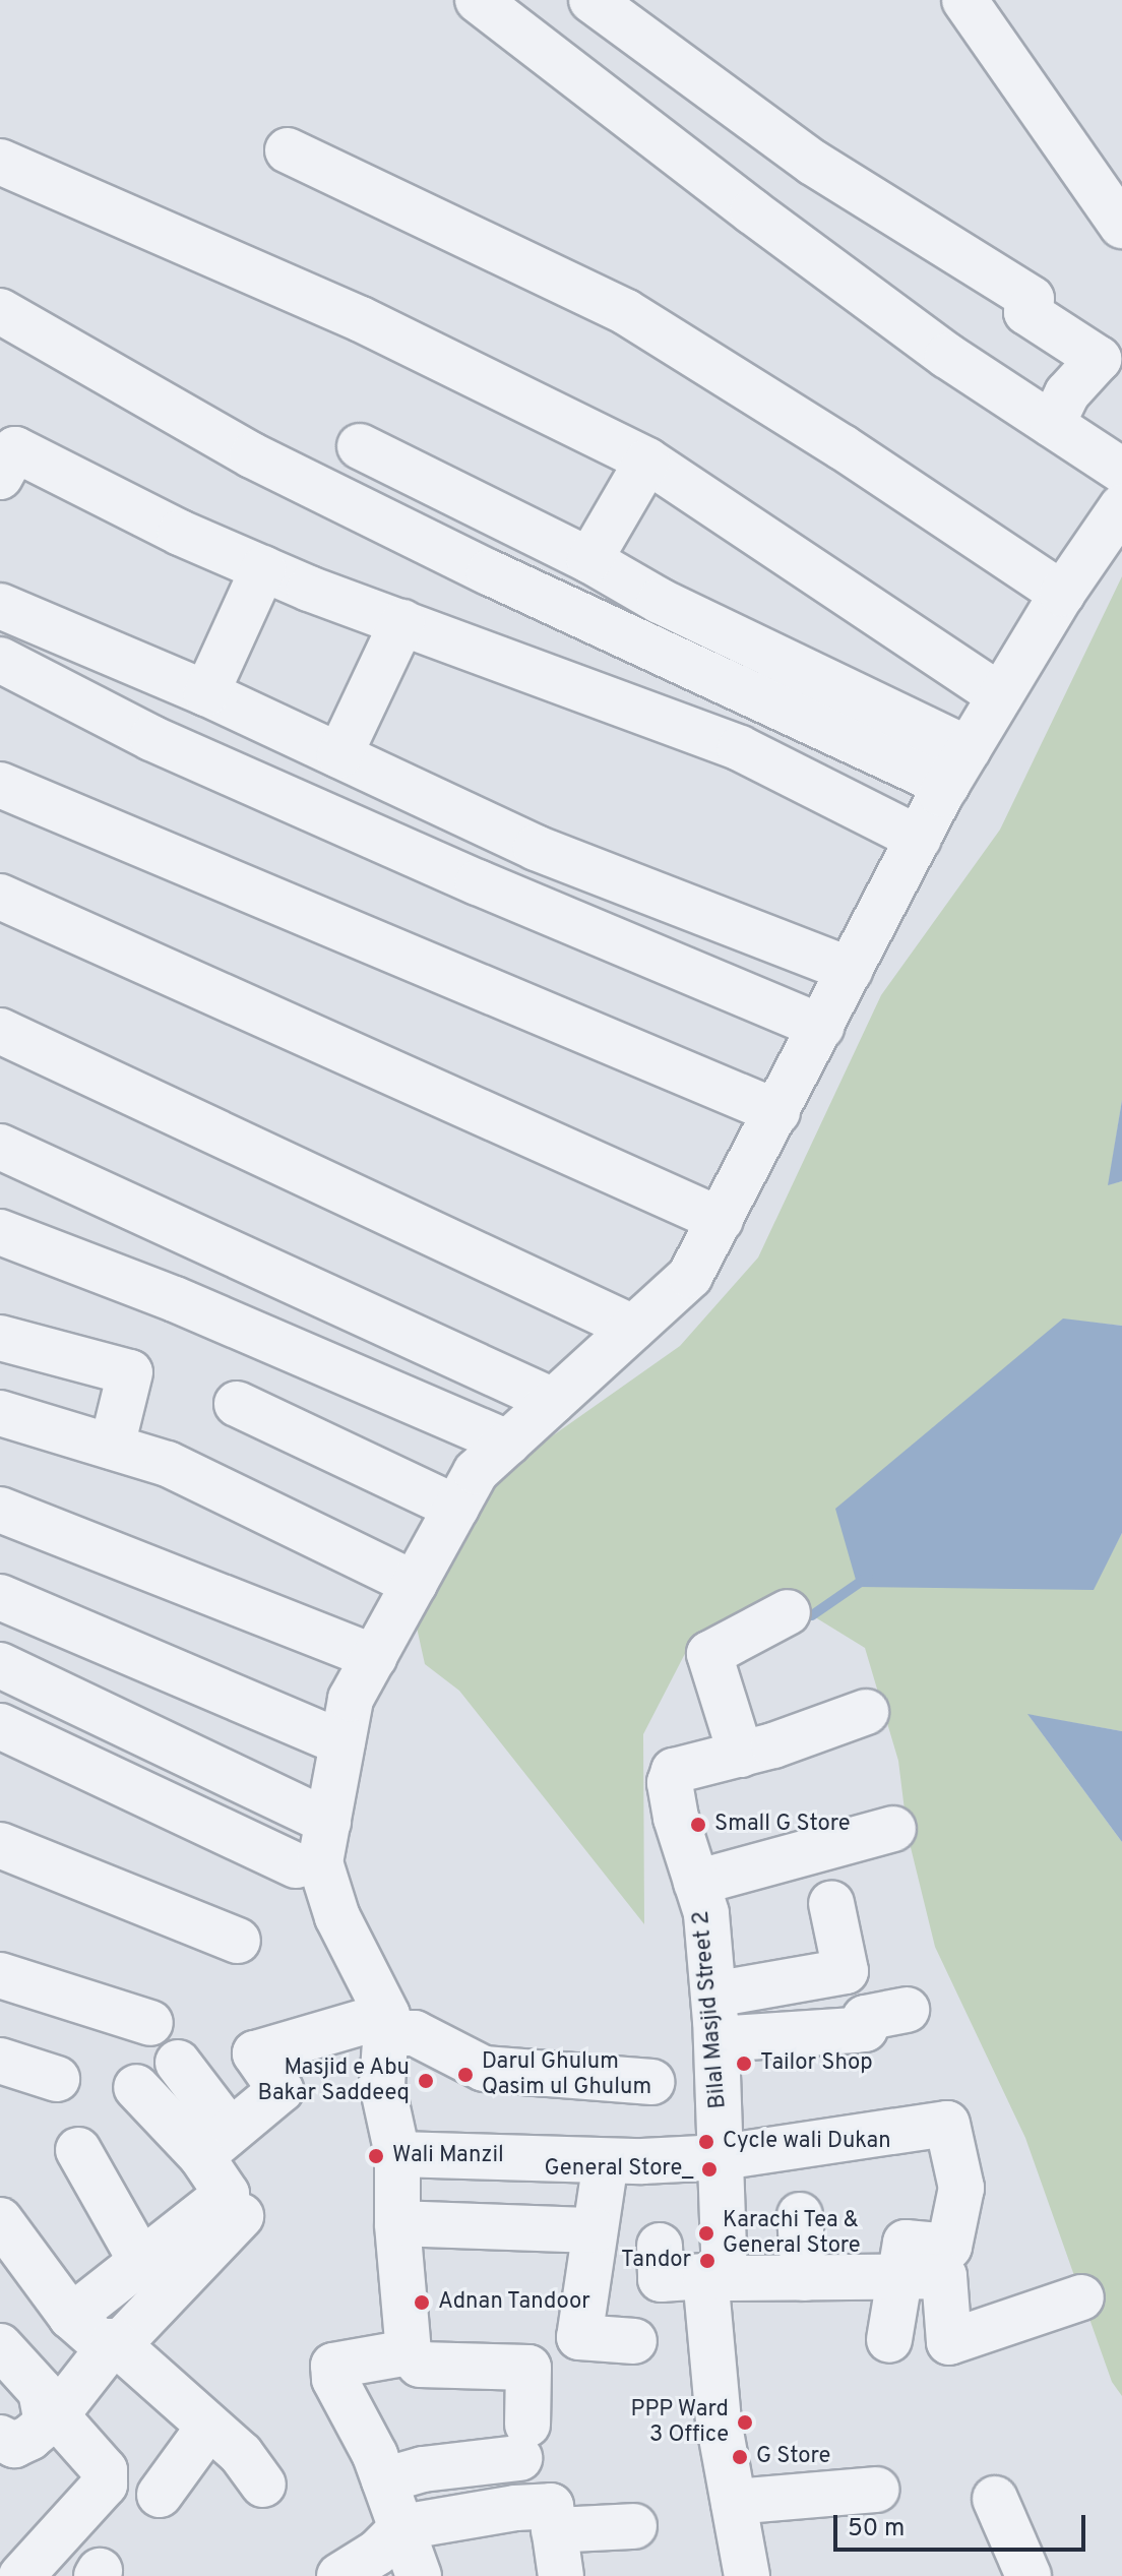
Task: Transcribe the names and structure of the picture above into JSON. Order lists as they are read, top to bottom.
{
  "streets": {
    "street": ["Bilal Masjid Street 2"]
  },
  "places": [
    "Small G Store",
    "Tailor Shop",
    "Darul Ghulum Qasim ul Ghulum",
    "Masjid e Abu Bakar Saddeeq",
    "Cycle wali Dukan",
    "Wali Manzil",
    "General Store_",
    "Karachi Tea & General Store",
    "Tandor",
    "Adnan Tandoor",
    "PPP Ward 3 Office",
    "G Store"
  ],
  "scale_bar": "50 m"
}
